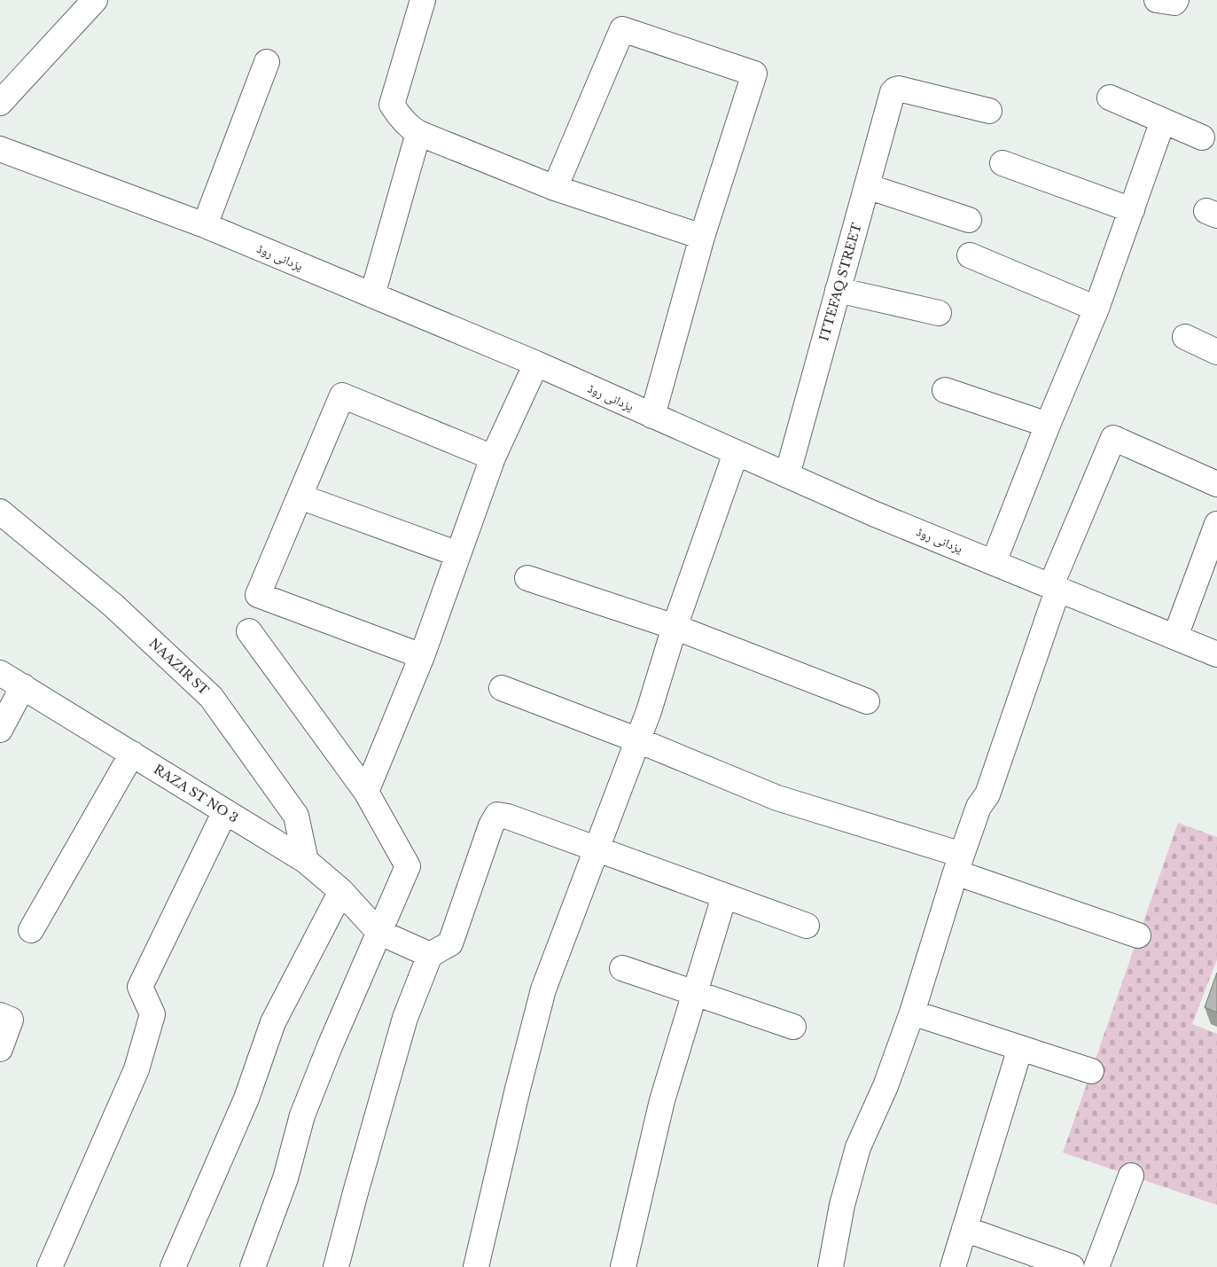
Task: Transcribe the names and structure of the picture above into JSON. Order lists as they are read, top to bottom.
{
  "streets": {
    "street": [
      "یزدانی روڈ",
      "ITTEFAQ STREET",
      "NAAZIR ST",
      "RAZA ST NO 3"
    ]
  },
  "crossings": [
    ["یزدانی روڈ", "ITTEFAQ STREET"],
    ["NAAZIR ST", "RAZA ST NO 3"]
  ]
}
